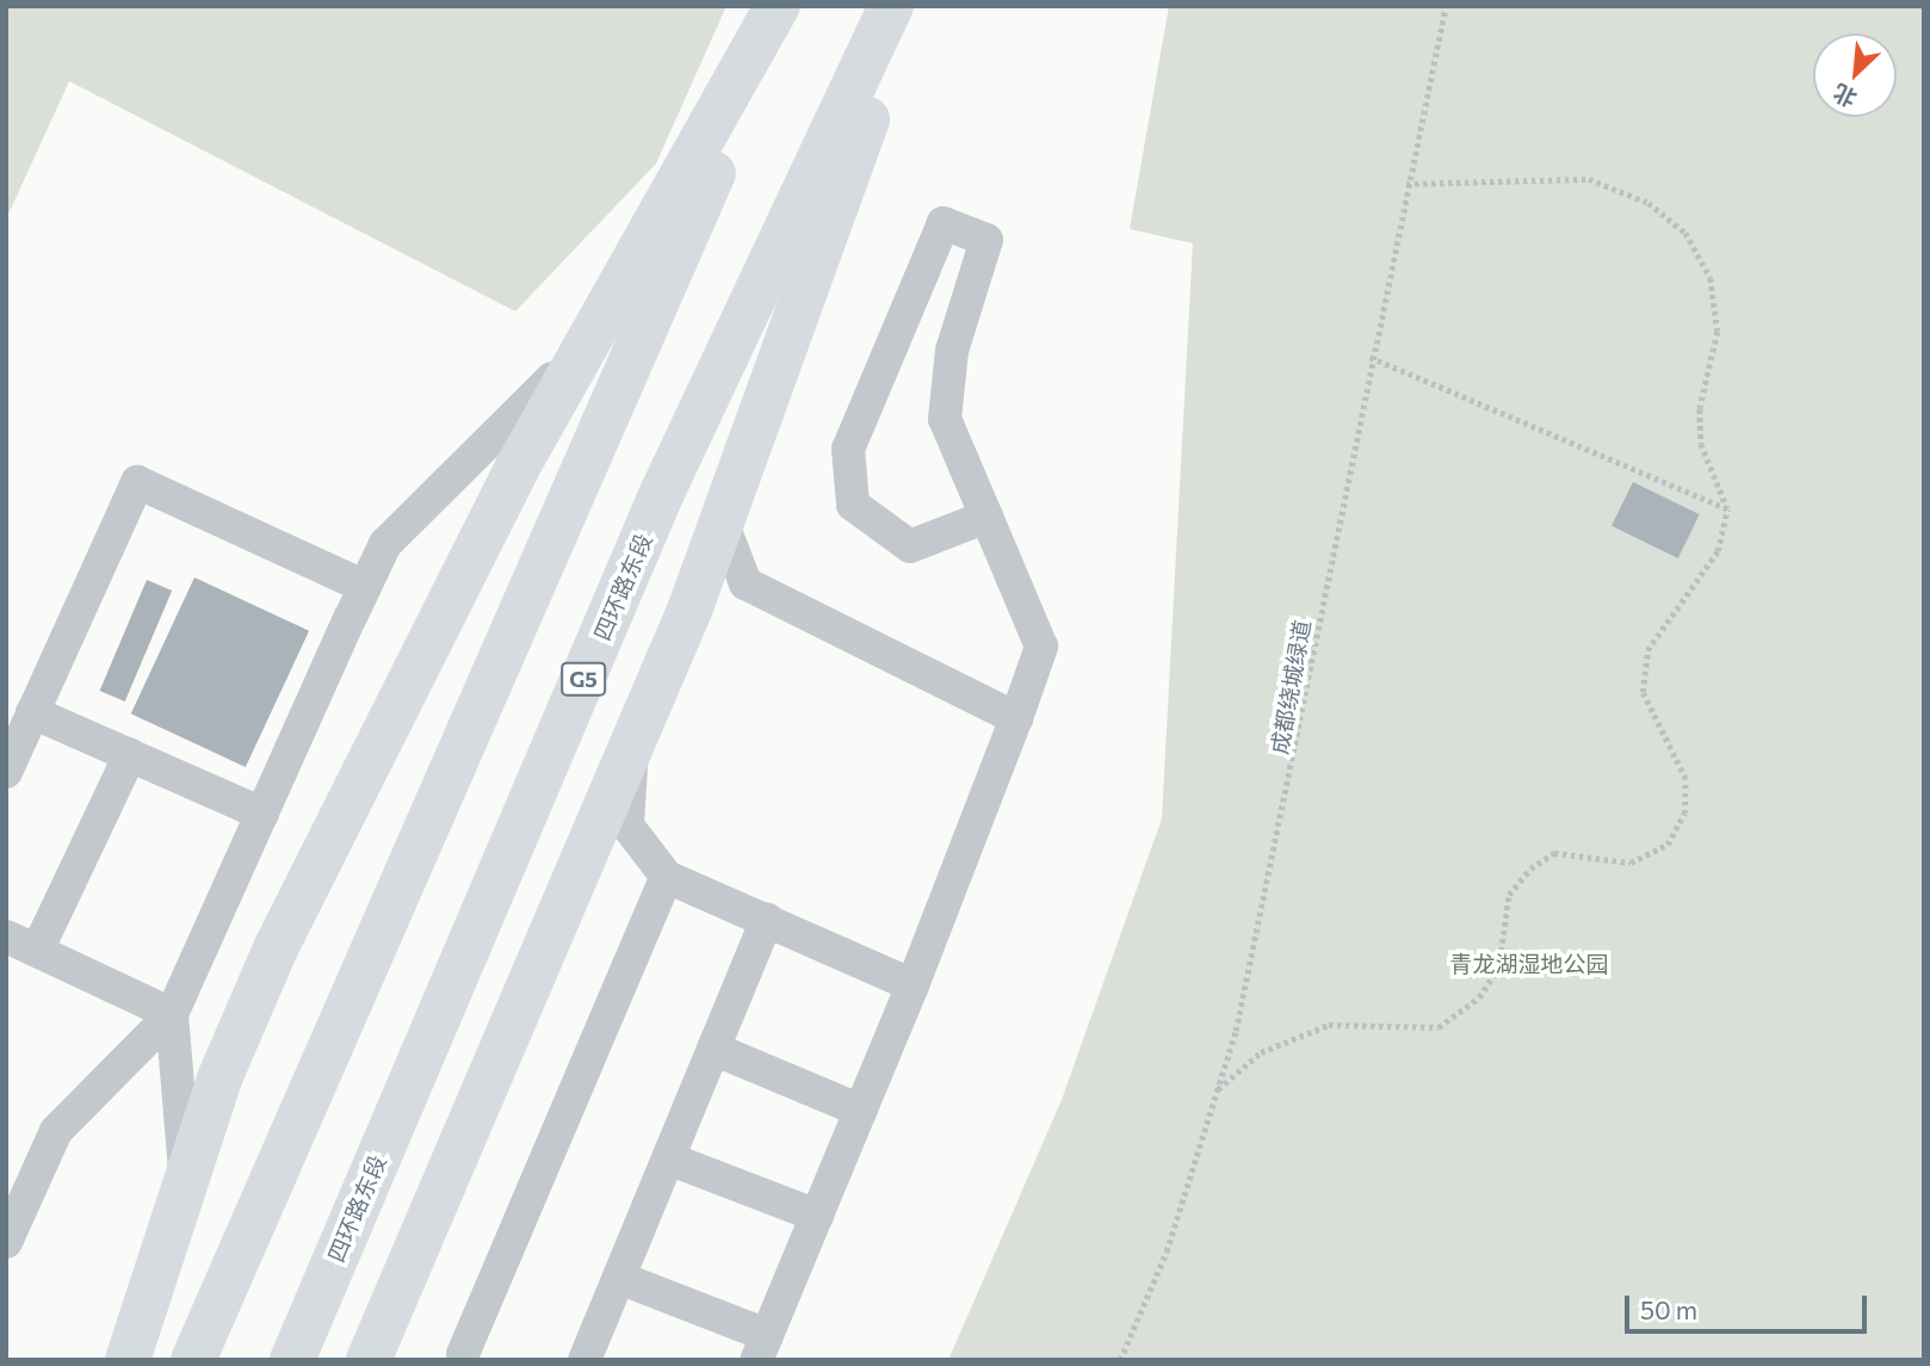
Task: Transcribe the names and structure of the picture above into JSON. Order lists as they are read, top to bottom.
{
  "streets": {
    "highway": ["四环路东段", "G5"],
    "path": ["成都绕城绿道"]
  },
  "parks": ["青龙湖湿地公园"],
  "scale_bar": "50 m",
  "north": "bottom left"
}
